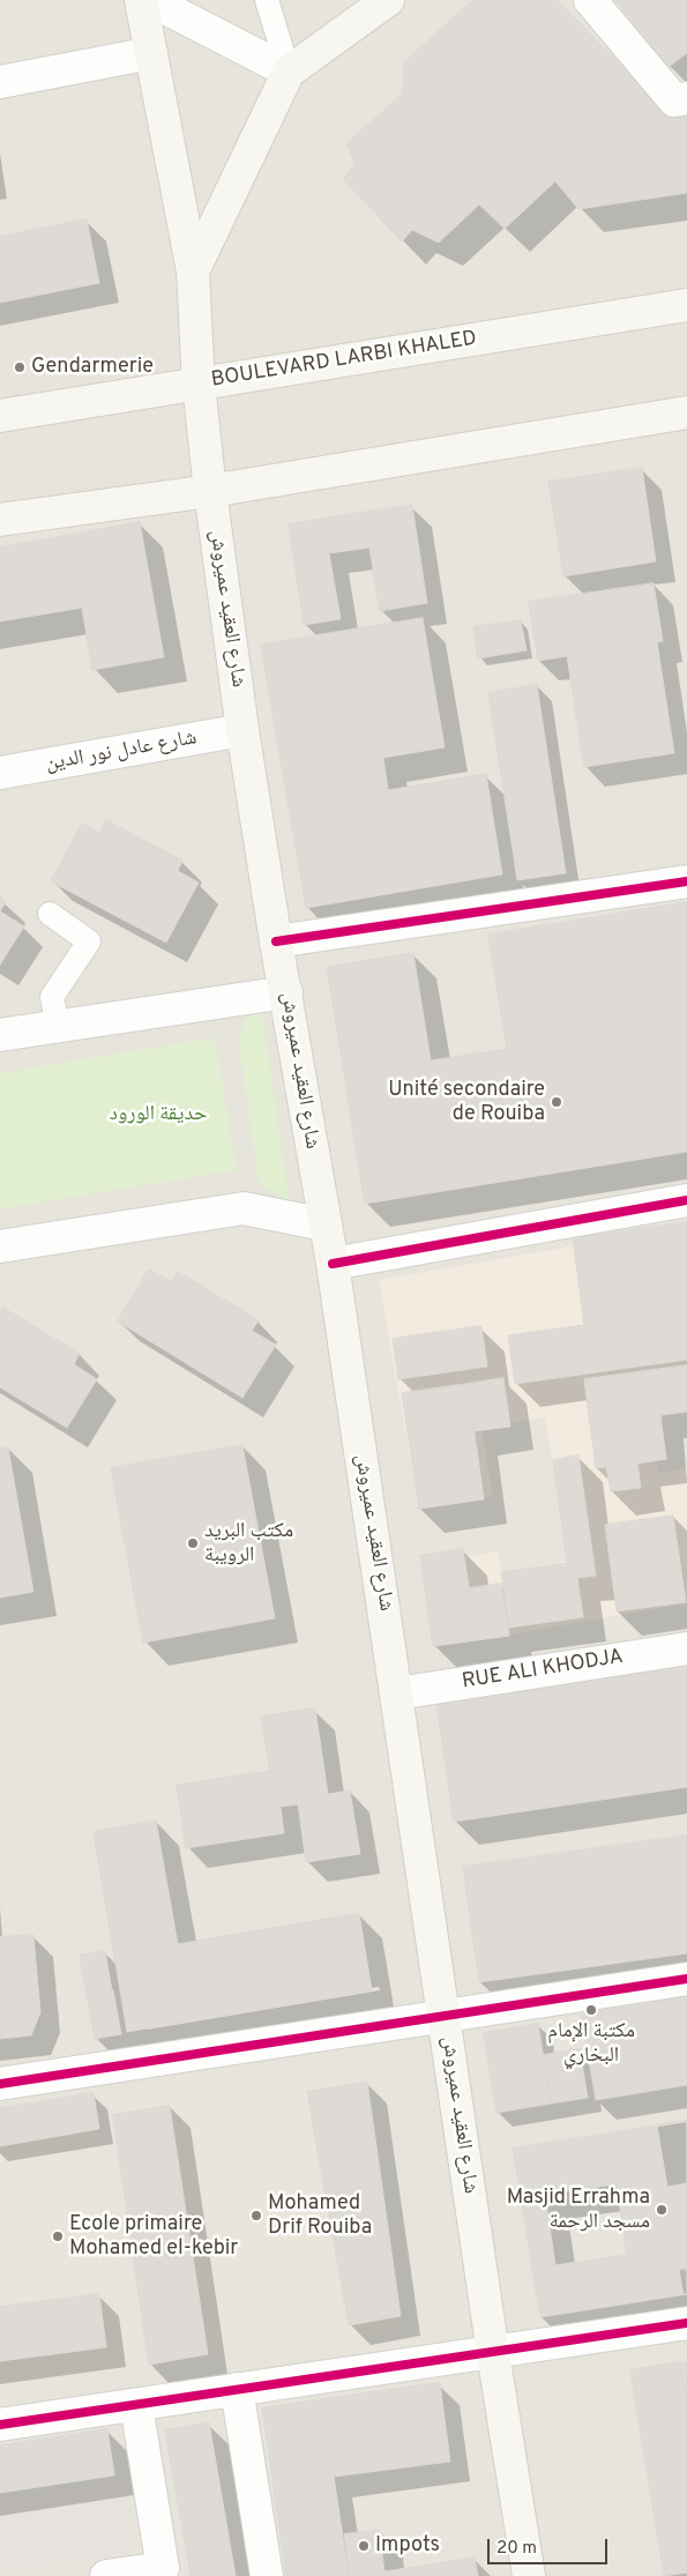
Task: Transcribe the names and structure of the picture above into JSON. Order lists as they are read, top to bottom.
{
  "streets": {
    "main road": ["BOULEVARD LARBI KHALED", "شارع العقيد عميروش"],
    "street": ["شارع عادل نور الدين", "RUE ALI KHODJA"]
  },
  "crossings": [
    ["BOULEVARD LARBI KHALED", "شارع العقيد عميروش"],
    ["شارع العقيد عميروش", "شارع عادل نور الدين"],
    ["شارع العقيد عميروش", "RUE ALI KHODJA"]
  ],
  "parks": ["حديقة الورود"],
  "places": [
    "Gendarmerie",
    "Unité secondaire de Rouiba",
    "مكتب البريد الرويبة",
    "مكتبة الإمام البخاري",
    "Masjid Errahma مسجد الرحمة",
    "Mohamed Drif Rouiba",
    "Ecole primaire Mohamed el-kebir",
    "Impots"
  ],
  "scale_bar": "20 m"
}
